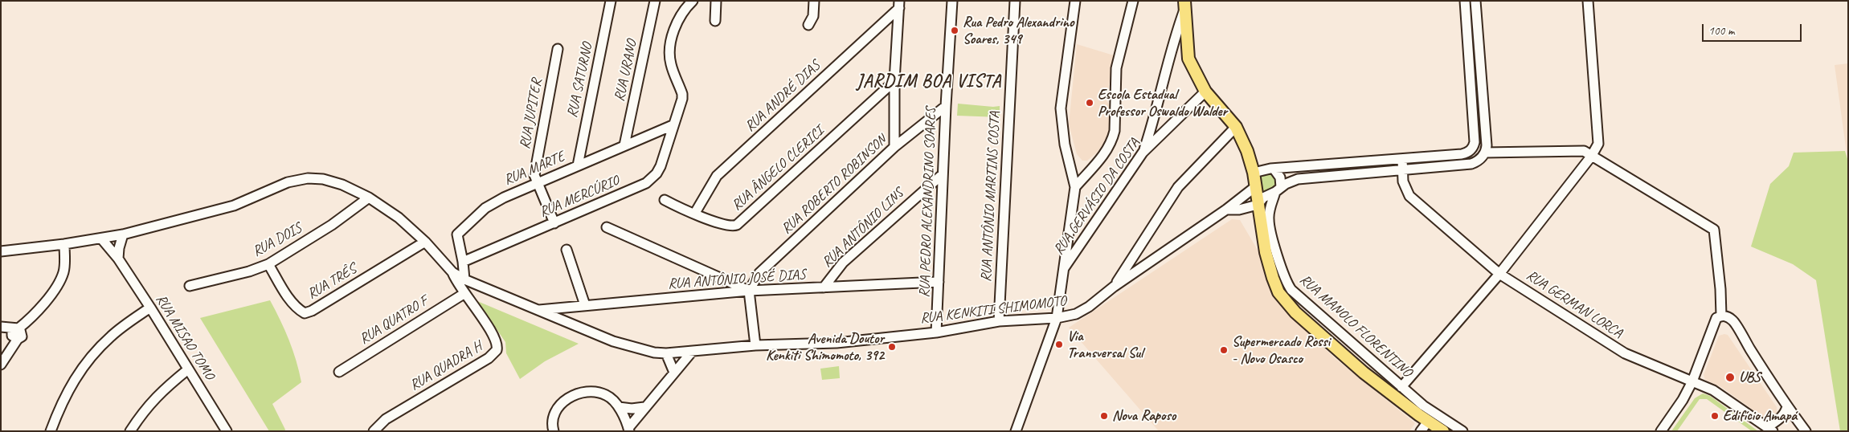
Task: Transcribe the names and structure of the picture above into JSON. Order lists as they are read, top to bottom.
{
  "streets": {
    "street": [
      "RUA URANO",
      "RUA SATURNO",
      "RUA ANDRÉ DIAS",
      "RUA JUPITER",
      "RUA MARTE",
      "RUA ÂNGELO CLERICI",
      "RUA ROBERTO ROBINSON",
      "RUA MERCÚRIO",
      "RUA ANTÔNIO MARTINS COSTA",
      "RUA GERVÁSIO DA COSTA",
      "RUA PEDRO ALEXANDRINO SOARES",
      "RUA ANTÔNIO LINS",
      "RUA DOIS",
      "RUA ANTÔNIO JOSÉ DIAS",
      "RUA TRÊS",
      "RUA GERMAN LORCA",
      "RUA KENKITI SHIMOMOTO",
      "RUA QUATRO F",
      "RUA MANOLO FLORENTINO",
      "RUA MISAO TOMO",
      "RUA QUADRA H"
    ]
  },
  "crossings": [
    ["RUA URANO", "RUA MARTE"],
    ["RUA SATURNO", "RUA MARTE"],
    ["RUA ANDRÉ DIAS", "RUA ÂNGELO CLERICI"],
    ["RUA JUPITER", "RUA MARTE"],
    ["RUA MARTE", "RUA MERCÚRIO"],
    ["RUA MARTE", "RUA KENKITI SHIMOMOTO"],
    ["RUA ROBERTO ROBINSON", "RUA PEDRO ALEXANDRINO SOARES"],
    ["RUA ROBERTO ROBINSON", "RUA ANTÔNIO JOSÉ DIAS"],
    ["RUA ANTÔNIO MARTINS COSTA", "RUA KENKITI SHIMOMOTO"],
    ["RUA PEDRO ALEXANDRINO SOARES", "RUA ANTÔNIO LINS"],
    ["RUA PEDRO ALEXANDRINO SOARES", "RUA ANTÔNIO JOSÉ DIAS"],
    ["RUA PEDRO ALEXANDRINO SOARES", "RUA KENKITI SHIMOMOTO"],
    ["RUA ANTÔNIO LINS", "RUA ANTÔNIO JOSÉ DIAS"],
    ["RUA DOIS", "RUA TRÊS"],
    ["RUA ANTÔNIO JOSÉ DIAS", "RUA KENKITI SHIMOMOTO"],
    ["RUA QUATRO F", "RUA QUADRA H"]
  ],
  "districts": ["JARDIM BOA VISTA"],
  "places": [
    "Rua Pedro Alexandrino Soares, 349",
    "Escola Estadual Professor Oswaldo Walder",
    "Via Transversal Sul",
    "Avenida Doutor Kenkiti Shimomoto, 392",
    "Supermercado Rossi - Novo Osasco",
    "UBS",
    "Nova Raposo",
    "Edifício Amapá"
  ],
  "scale_bar": "100 m"
}
